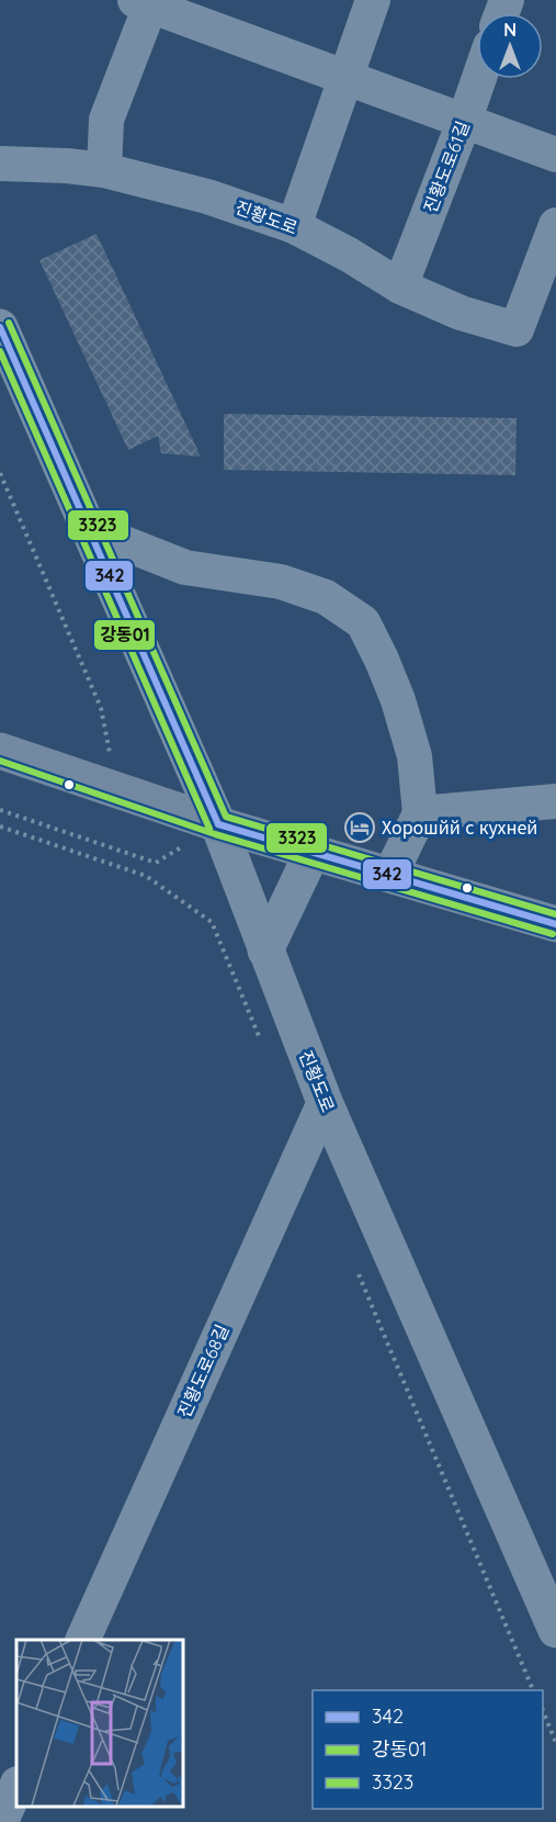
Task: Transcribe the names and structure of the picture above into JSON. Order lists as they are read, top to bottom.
{
  "streets": {
    "street": ["진황도로61길", "진황도로", "진황도로68길"]
  },
  "crossings": [
    ["진황도로61길", "진황도로"],
    ["진황도로", "진황도로68길"]
  ],
  "places": {
    "hotel": ["Хорошйй с кухней"]
  },
  "lines": ["transit line 3323", "transit line 342", "transit line 강동01"],
  "legend": ["342", "강동01", "3323"],
  "north": "top"
}
